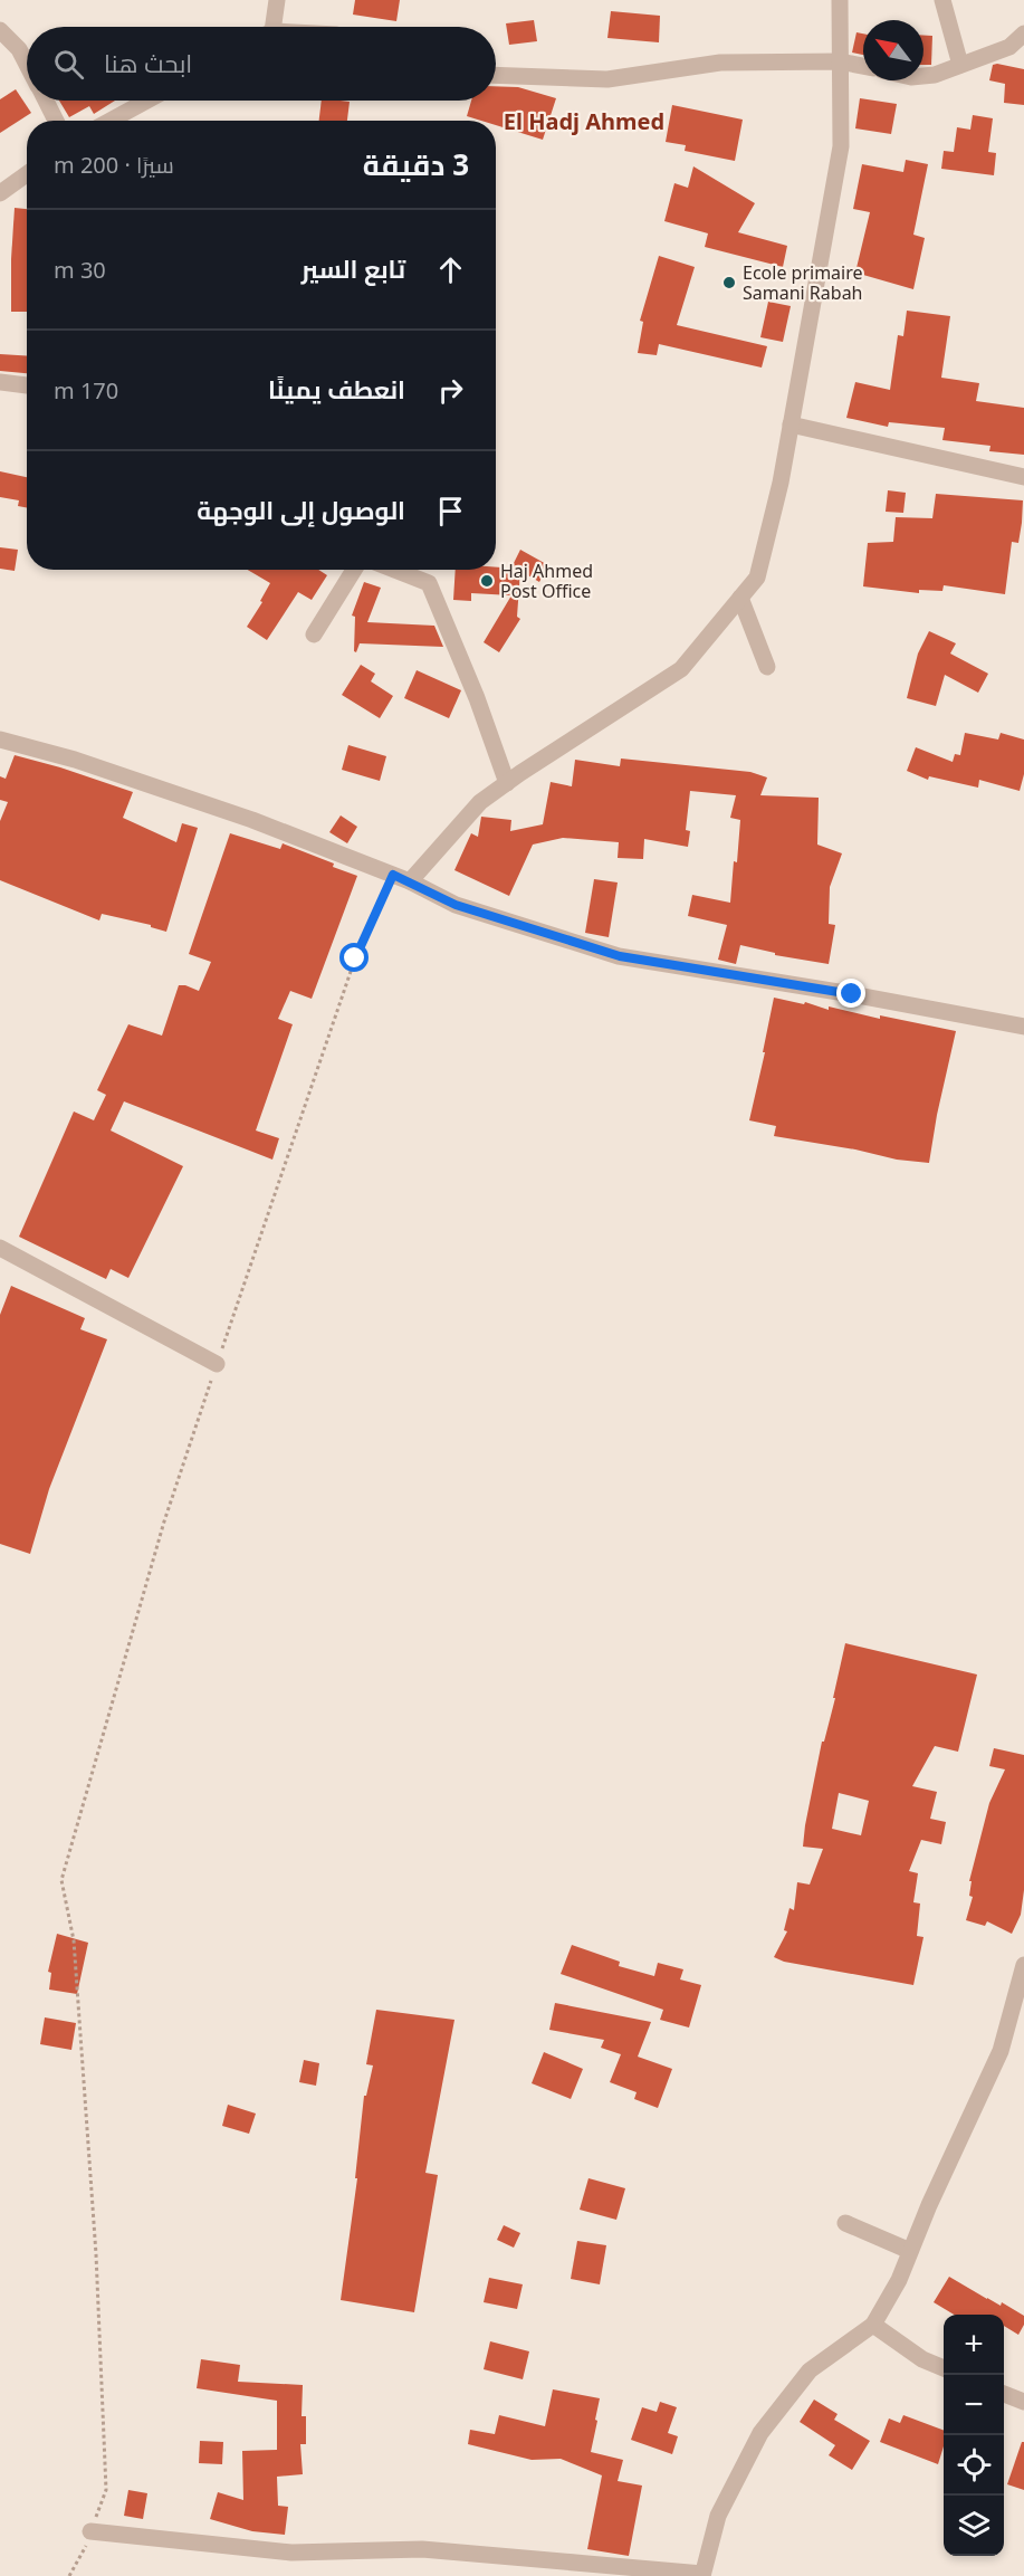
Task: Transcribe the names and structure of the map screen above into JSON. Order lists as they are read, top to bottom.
{
  "districts": ["El Hadj Ahmed"],
  "places": ["Ecole primaire Samani Rabah", "Haj Ahmed Post Office"],
  "north": "top left",
  "page": {
    "search": "ابحث هنا",
    "heading": ["3 دقيقة", "سيرًا · 200 m"],
    "list": [
      ["تابع السير", "30 m"],
      ["انعطف يمينًا", "170 m"],
      "الوصول إلى الوجهة"
    ],
    "map_buttons": ["+", "−"]
  }
}
